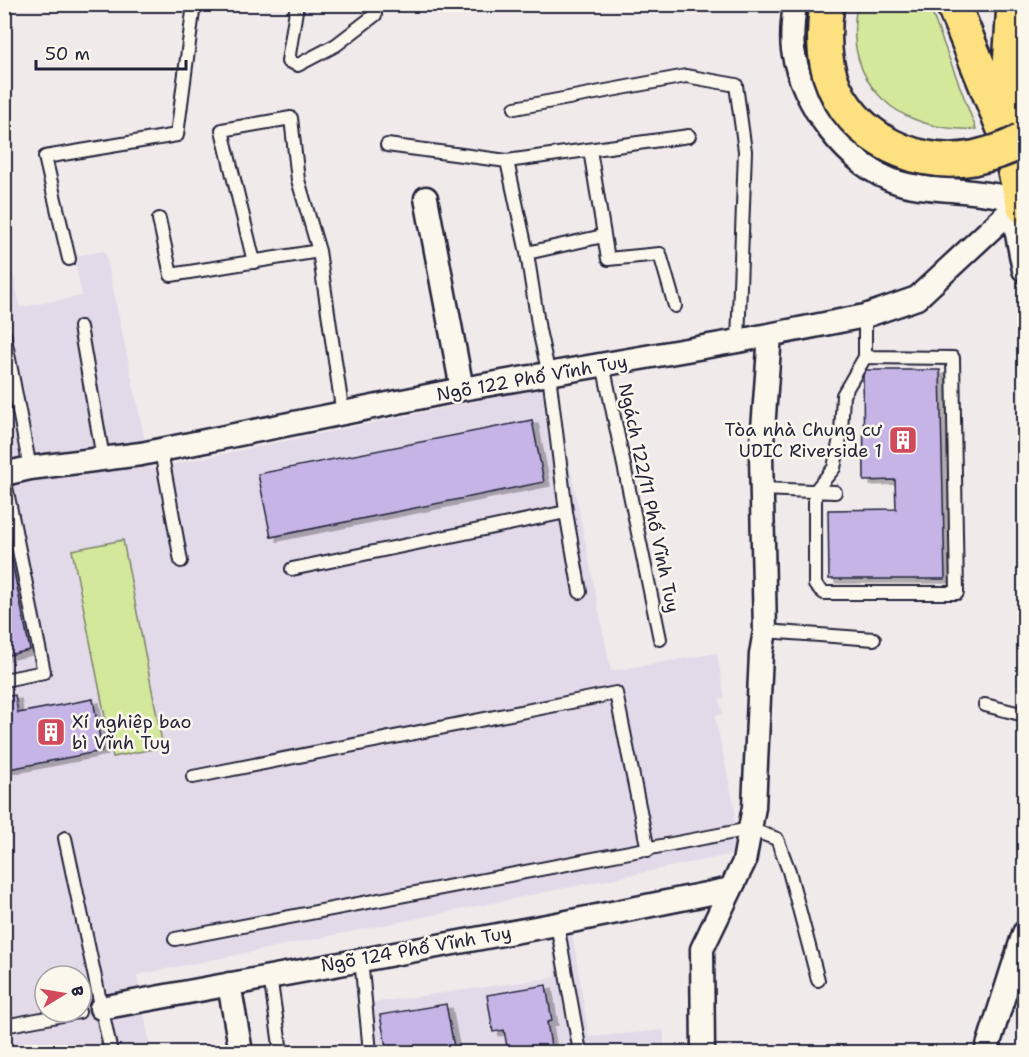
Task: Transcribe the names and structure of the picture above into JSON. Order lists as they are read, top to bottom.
{
  "streets": {
    "street": ["Ngõ 122 Phố Vĩnh Tuy", "Ngõ 124 Phố Vĩnh Tuy"],
    "lane": ["Ngách 122/11 Phố Vĩnh Tuy"]
  },
  "crossings": [
    ["Ngõ 122 Phố Vĩnh Tuy", "Ngách 122/11 Phố Vĩnh Tuy"]
  ],
  "places": {
    "building": ["Tòa nhà Chung cư UDIC Riverside 1", "Xí nghiệp bao bì Vĩnh Tuy"]
  },
  "scale_bar": "50 m",
  "north": "right"
}
